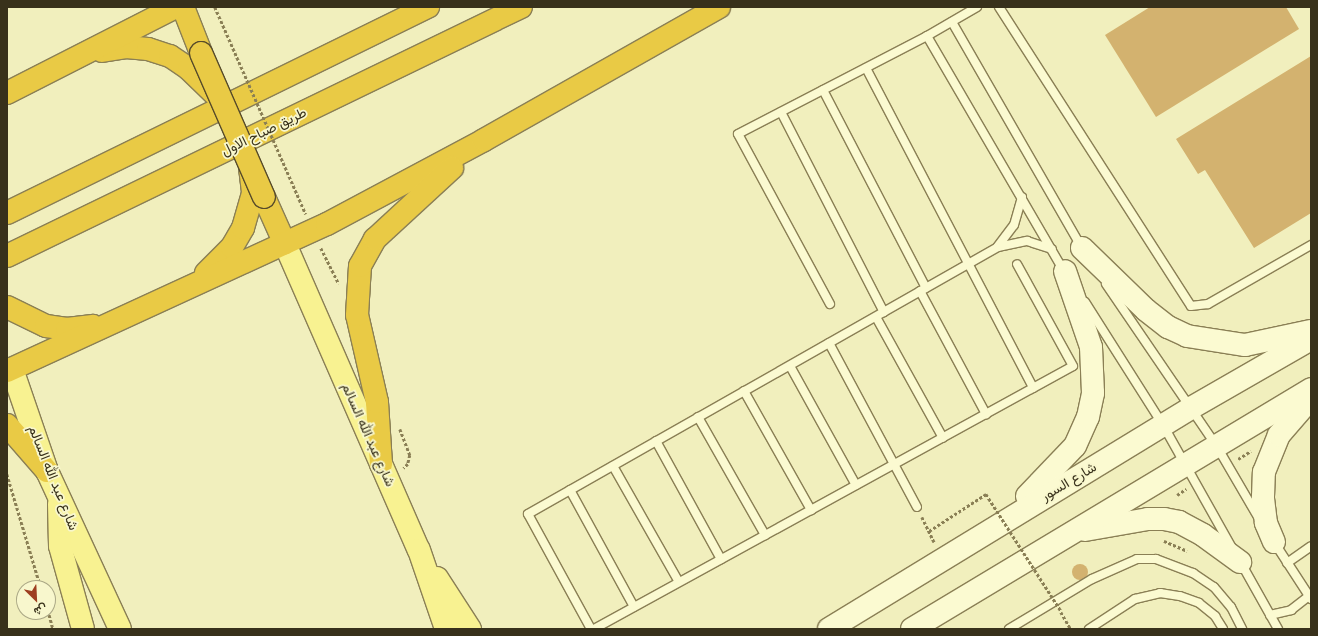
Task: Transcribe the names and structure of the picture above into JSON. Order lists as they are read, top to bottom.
{
  "streets": {
    "highway": ["طريق صباح الاول"],
    "main road": ["شارع عبد الله السالم", "شارع السور"]
  },
  "north": "bottom right"
}
